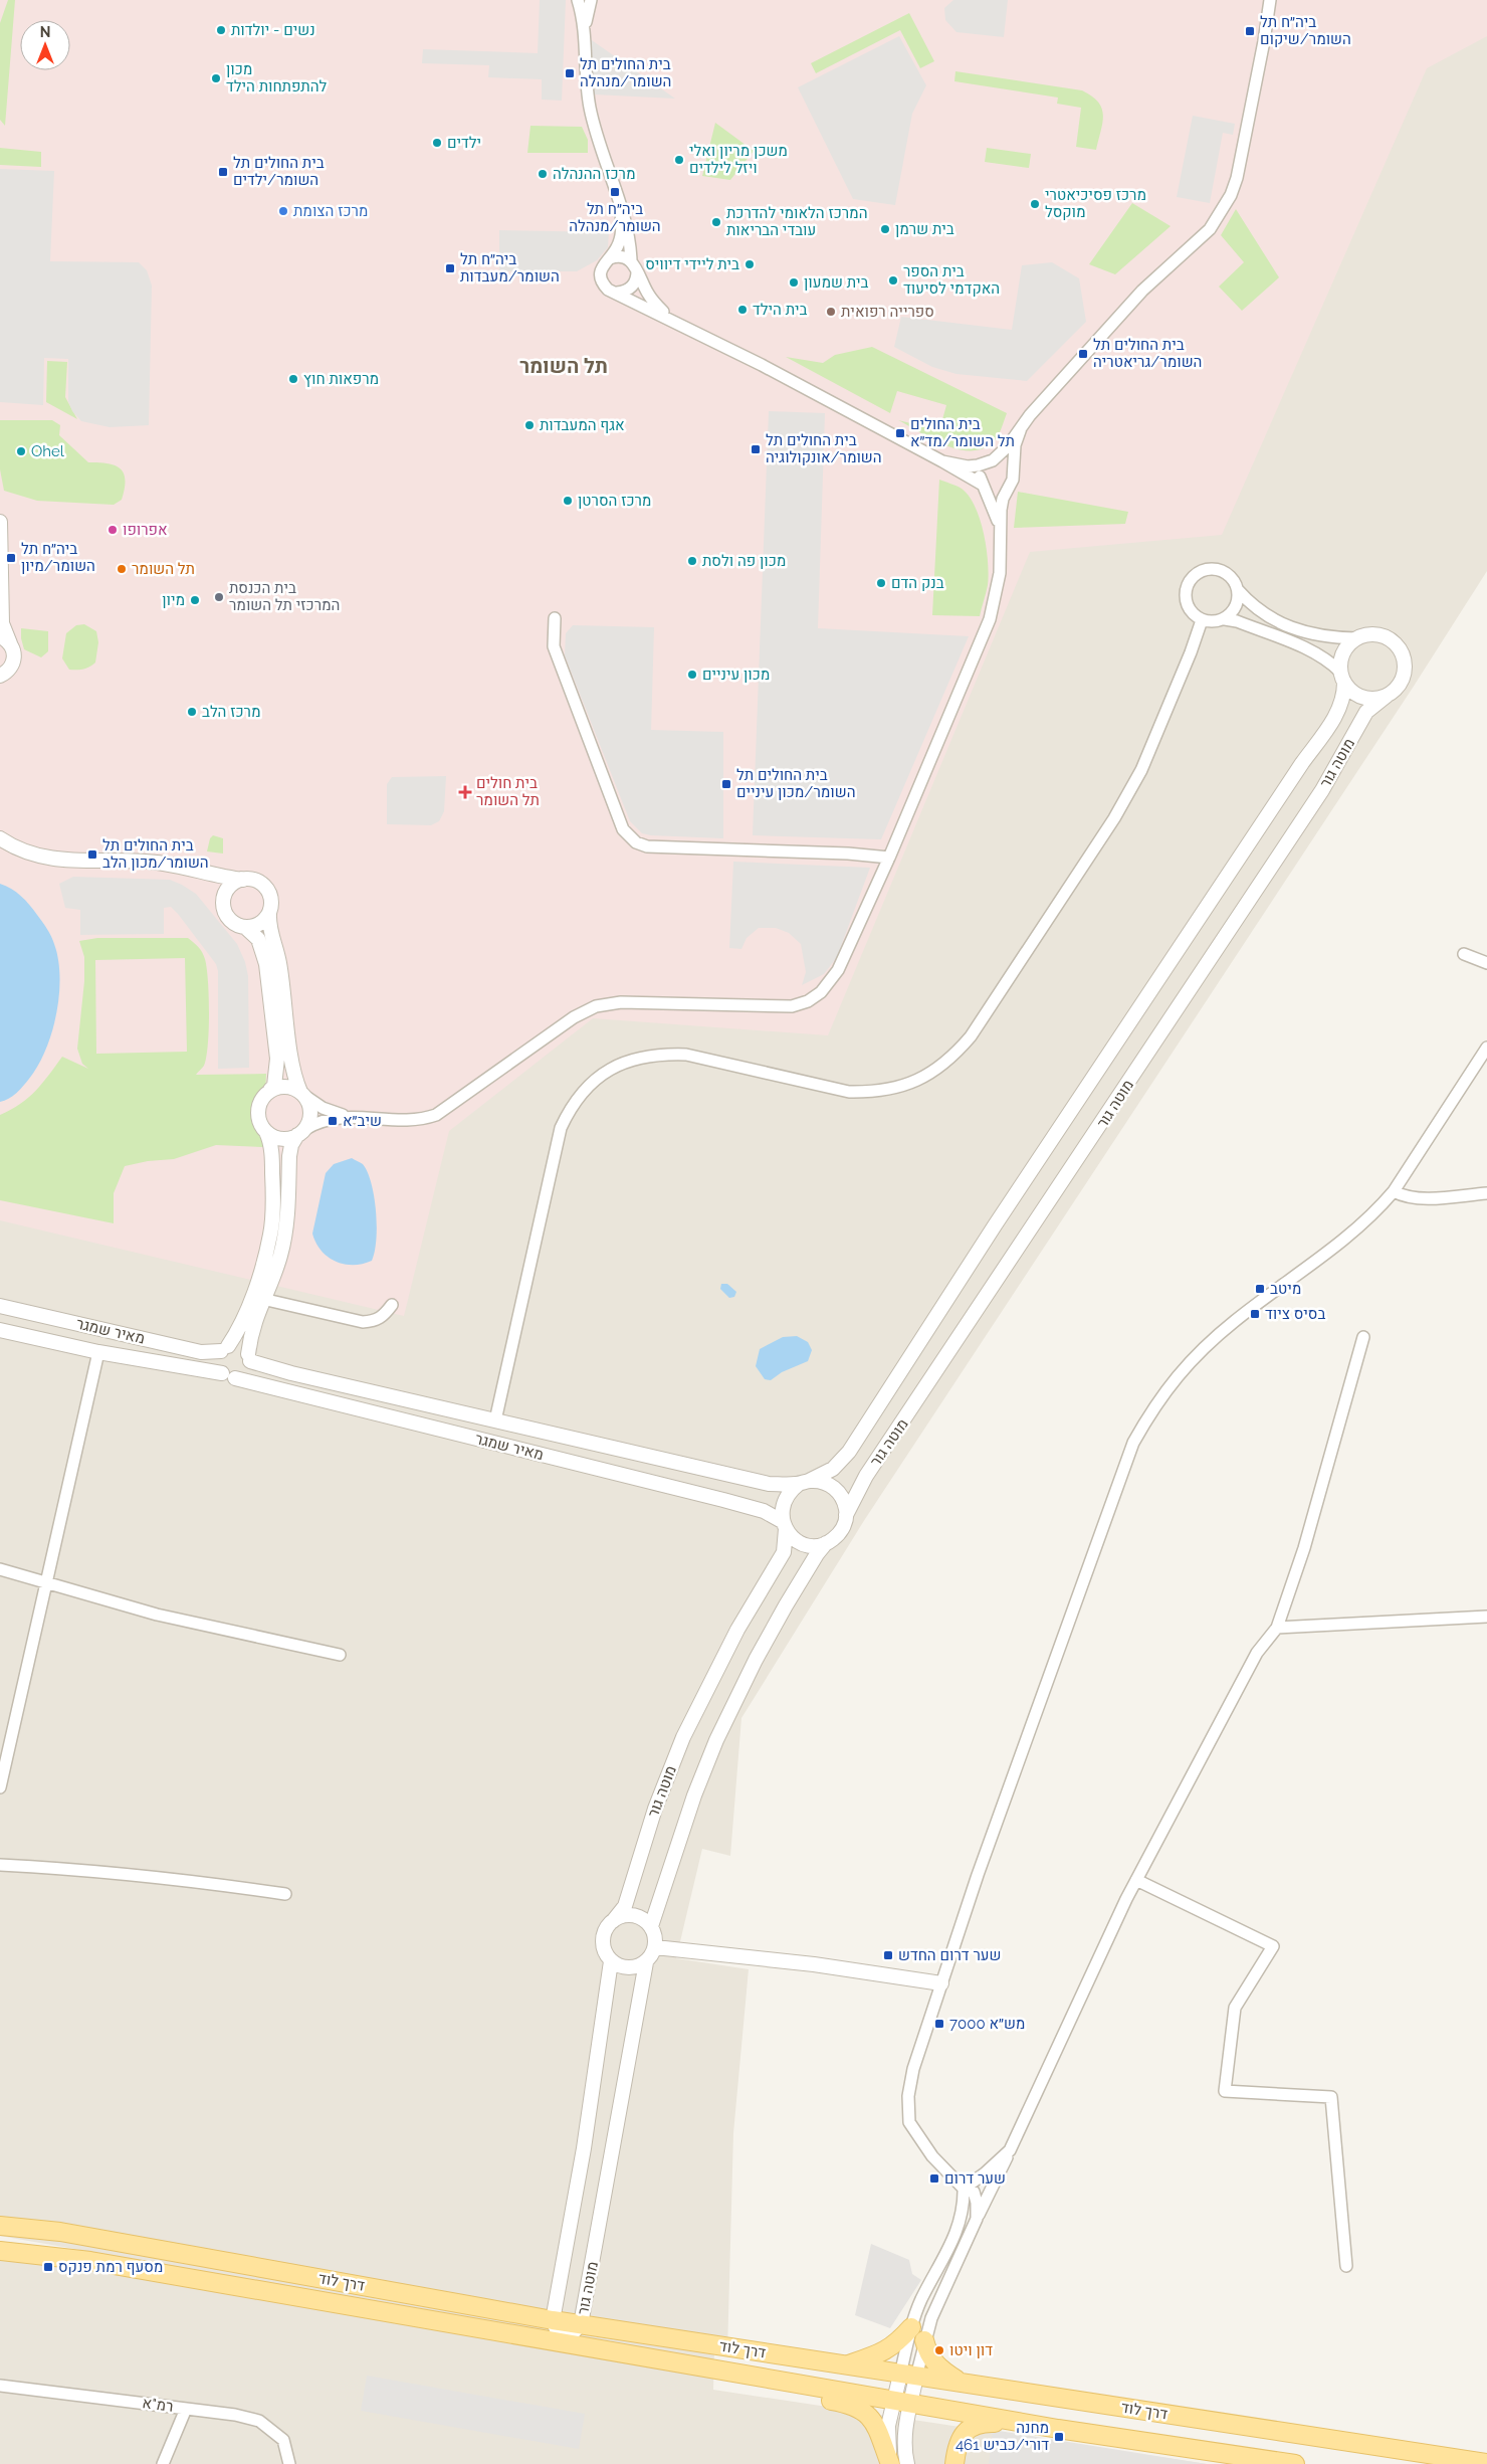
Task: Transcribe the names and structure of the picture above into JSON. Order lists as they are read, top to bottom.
{
  "streets": {
    "main road": ["דרך לוד"],
    "street": ["מוטה גור", "מאיר שמגר", "רמ\"א"]
  },
  "crossings": [
    ["מוטה גור", "מאיר שמגר"],
    ["מוטה גור", "דרך לוד"]
  ],
  "districts": ["תל השומר"],
  "places": {
    "other": [
      "נשים - יולדות",
      "מכון להתפתחות הילד",
      "ילדים",
      "משכן מריון ואלי ויזל לילדים",
      "מרכז ההנהלה",
      "מרכז פסיכיאטרי מוקסל",
      "מרכז הצומת",
      "המרכז הלאומי להדרכת עובדי הבריאות",
      "בית שרמן",
      "בית ליידי דיוויס",
      "בית הספר האקדמי לסיעוד",
      "בית שמעון",
      "בית הילד",
      "ספרייה רפואית",
      "מרפאות חוץ",
      "אגף המעבדות",
      "Ohel",
      "מרכז הסרטן",
      "אפרופו",
      "מכון פה ולסת",
      "תל השומר",
      "בנק הדם",
      "בית הכנסת המרכזי תל השומר",
      "מיון",
      "מכון עיניים",
      "מרכז הלב",
      "דון ויטו"
    ],
    "transit": [
      "ביה״ח תל השומר/שיקום",
      "בית החולים תל השומר/מנהלה",
      "בית החולים תל השומר/ילדים",
      "ביה״ח תל השומר/מנהלה",
      "ביה״ח תל השומר/מעבדות",
      "בית החולים תל השומר/גריאטריה",
      "בית החולים תל השומר/מד״א",
      "בית החולים תל השומר/אונקולוגיה",
      "ביה״ח תל השומר/מיון",
      "בית החולים תל השומר/מכון עיניים",
      "בית החולים תל השומר/מכון הלב",
      "שיב״א",
      "מיטב",
      "בסיס ציוד",
      "שער דרום החדש",
      "מש״א 7000",
      "שער דרום",
      "מסעף רמת פנקס",
      "מחנה דורי/כביש 461"
    ],
    "health": ["בית חולים תל השומר"]
  },
  "north": "top"
}
